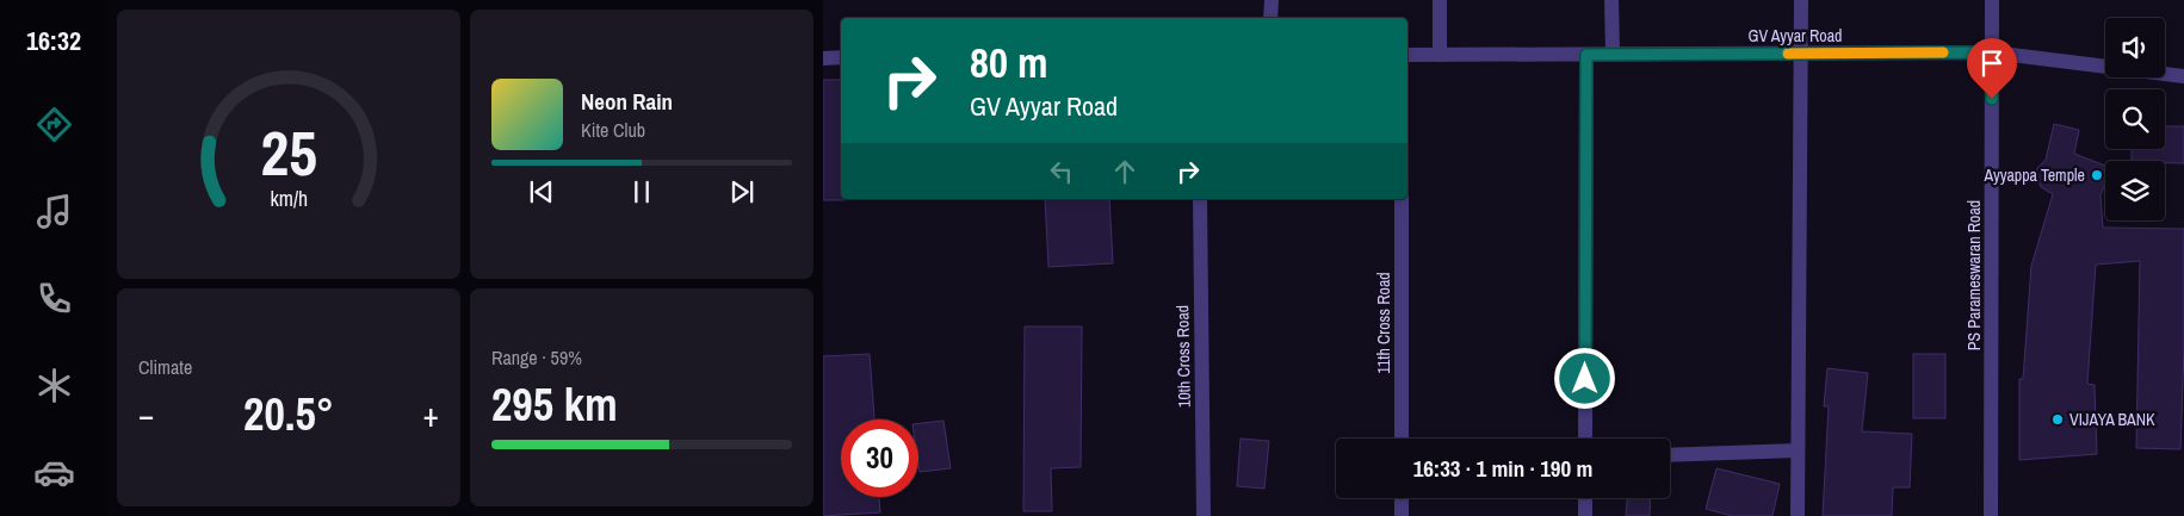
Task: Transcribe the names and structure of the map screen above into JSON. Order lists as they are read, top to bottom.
{
  "streets": {
    "street": [
      "GV Ayyar Road",
      "PS Parameswaran Road",
      "11th Cross Road",
      "10th Cross Road"
    ]
  },
  "crossings": [
    ["GV Ayyar Road", "PS Parameswaran Road"]
  ],
  "places": ["Ayyappa Temple", "VIJAYA BANK"],
  "page": {
    "tabs": "16:32",
    "turn": ["80 m", "GV Ayyar Road"],
    "song": ["Neon Rain", "Kite Club"],
    "tile": [
      "Climate",
      ["Range · 59%", "295 km"]
    ],
    "heat": ["−", "20.5°", "+"],
    "limit": "30",
    "trip": "16:33 · 1 min · 190 m",
    "gauge": ["25", "km/h"]
  }
}
